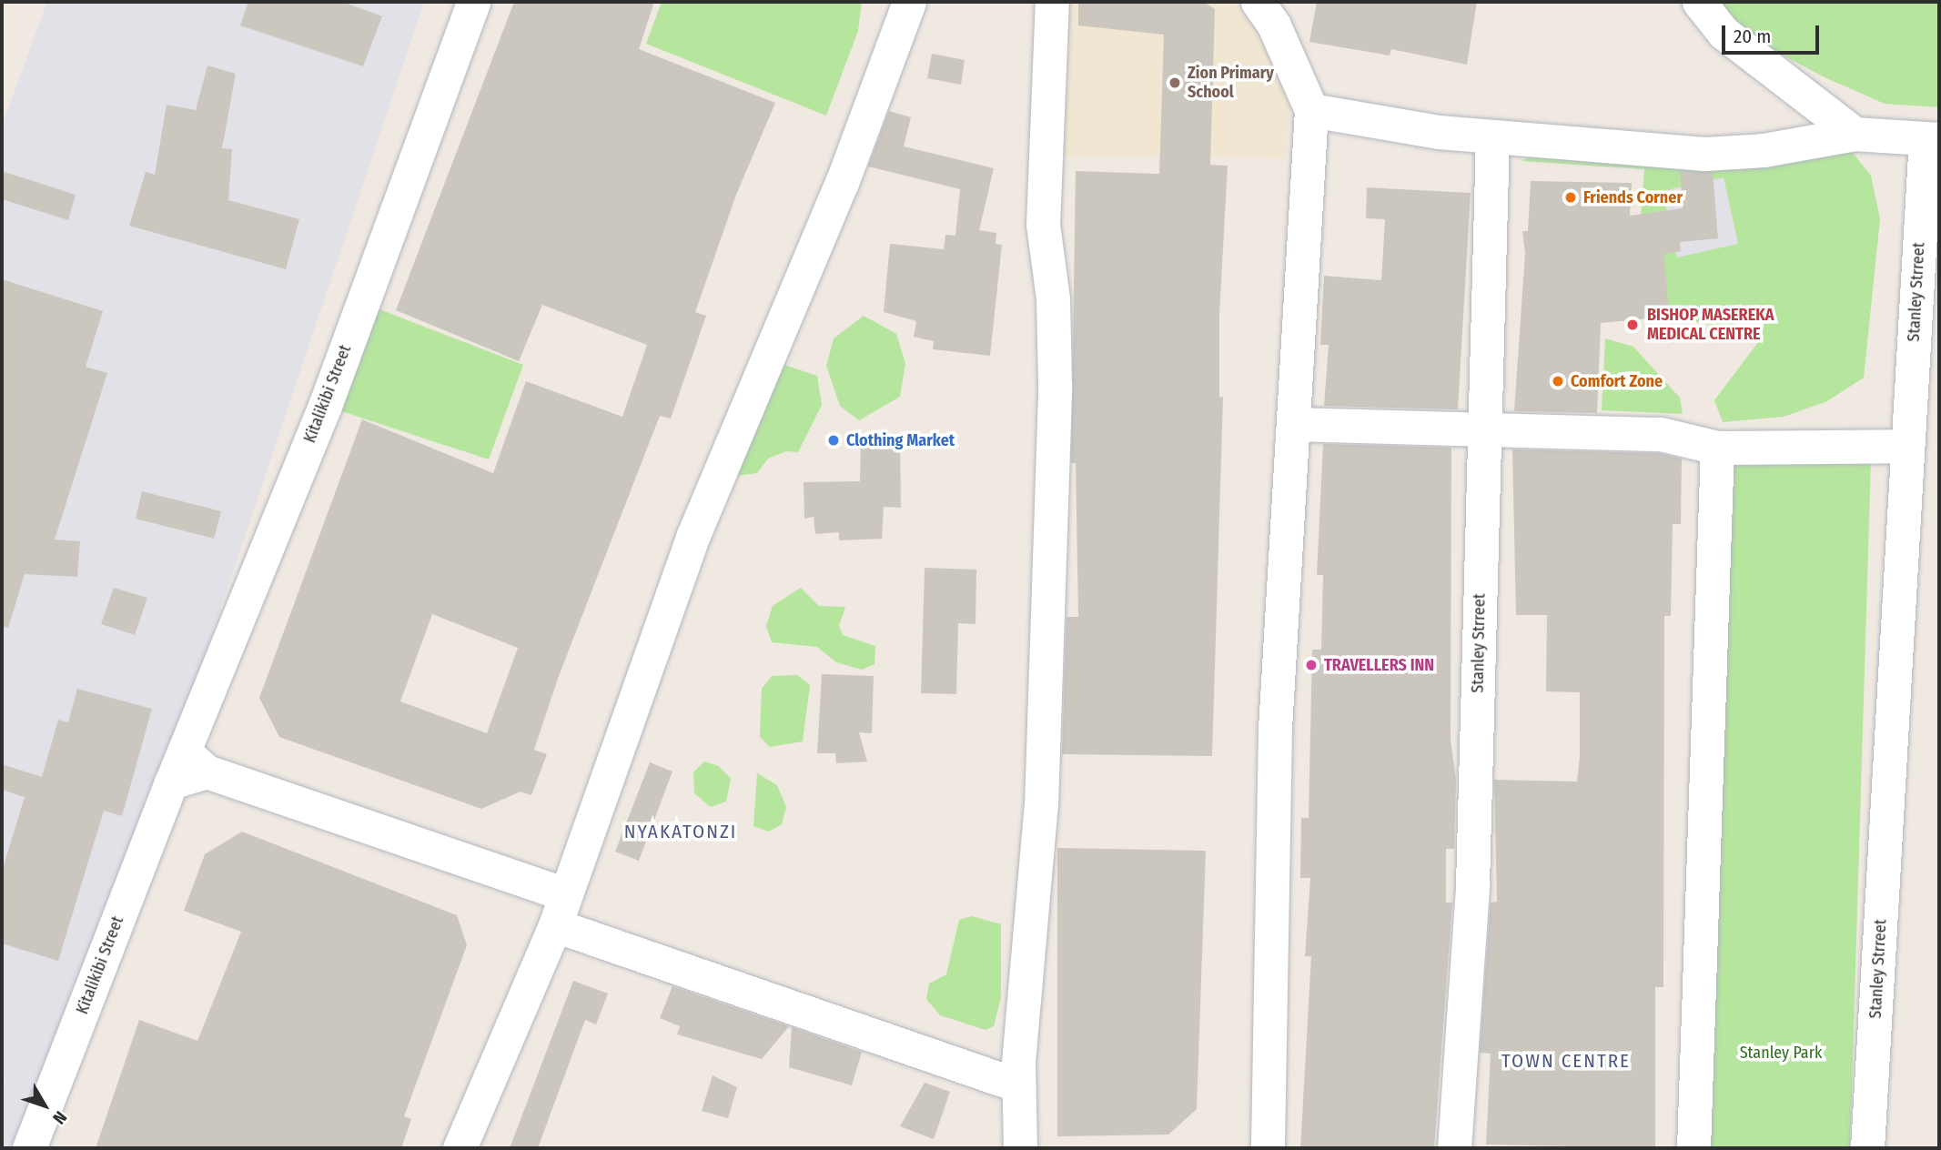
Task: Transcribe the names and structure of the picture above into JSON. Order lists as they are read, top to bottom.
{
  "streets": {
    "street": ["Stanley Strreet", "Kitalikibi Street"]
  },
  "districts": ["NYAKATONZI", "TOWN CENTRE"],
  "parks": ["Stanley Park"],
  "places": [
    "Zion Primary School",
    "Friends Corner",
    "BISHOP MASEREKA MEDICAL CENTRE",
    "Comfort Zone",
    "Clothing Market",
    "TRAVELLERS INN"
  ],
  "scale_bar": "20 m",
  "north": "bottom right"
}
